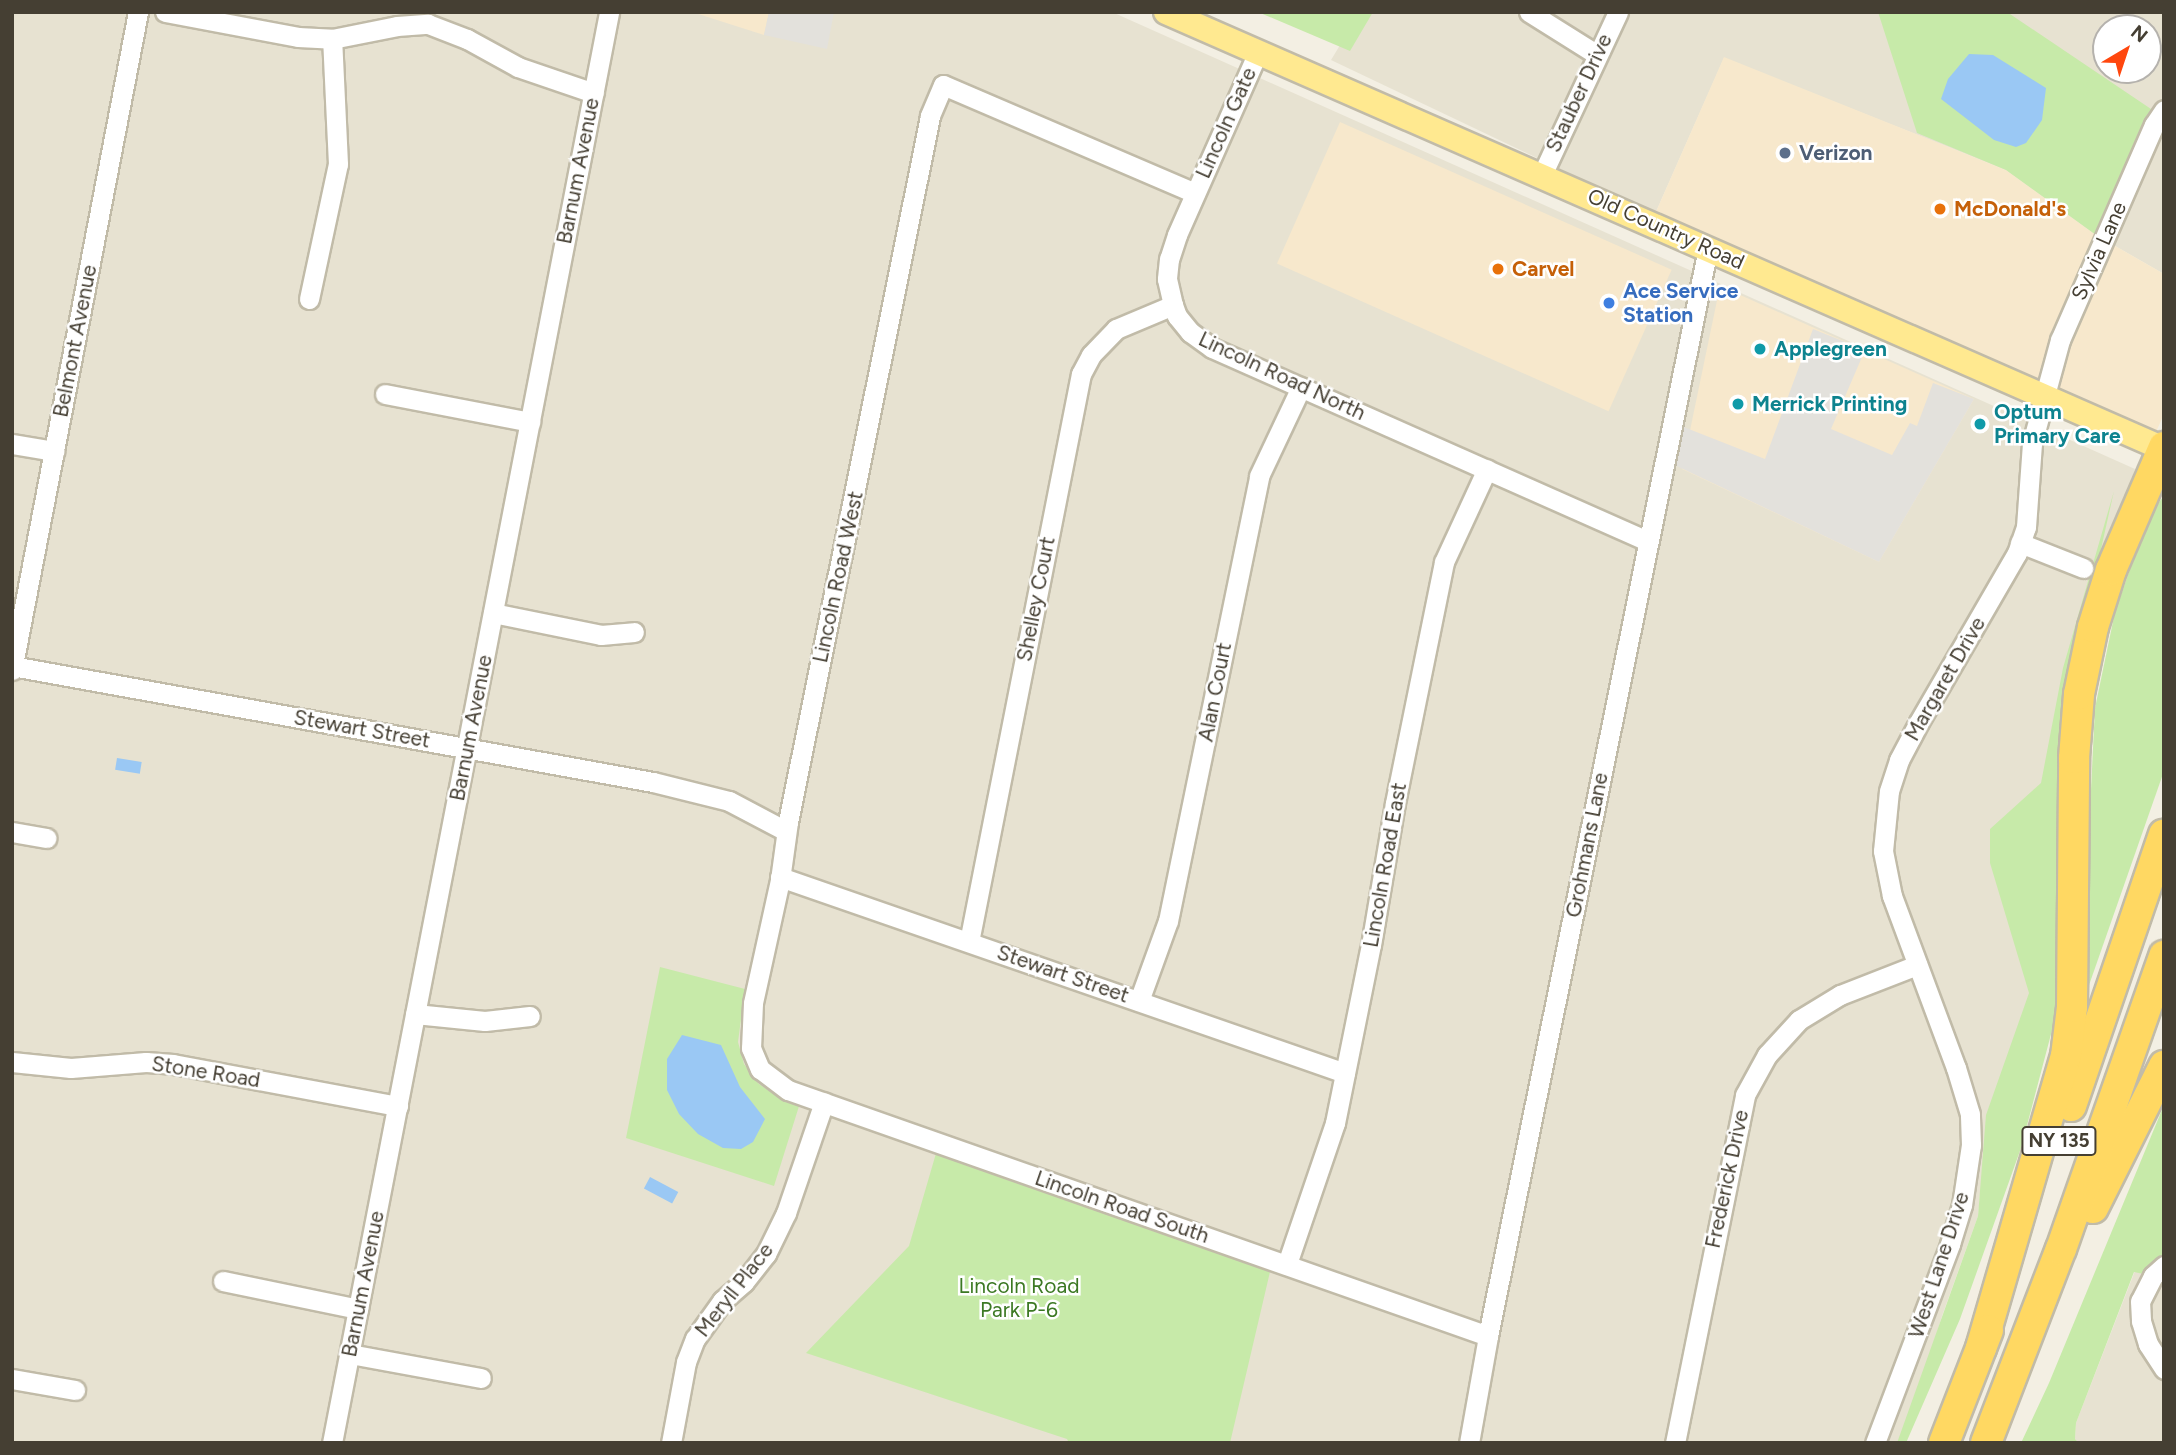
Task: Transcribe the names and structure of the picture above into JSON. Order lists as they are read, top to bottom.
{
  "streets": {
    "highway": ["NY 135"],
    "main road": ["Old Country Road"],
    "street": [
      "Stauber Drive",
      "Lincoln Gate",
      "Barnum Avenue",
      "Sylvia Lane",
      "Belmont Avenue",
      "Lincoln Road North",
      "Lincoln Road West",
      "Shelley Court",
      "Margaret Drive",
      "Alan Court",
      "Stewart Street",
      "Grohmans Lane",
      "Lincoln Road East",
      "Stone Road",
      "Frederick Drive",
      "Lincoln Road South",
      "West Lane Drive",
      "Meryll Place"
    ]
  },
  "crossings": [
    ["Stauber Drive", "Old Country Road"],
    ["Lincoln Gate", "Old Country Road"],
    ["Lincoln Gate", "Lincoln Road North"],
    ["Lincoln Gate", "Lincoln Road West"],
    ["Barnum Avenue", "Stewart Street"],
    ["Barnum Avenue", "Stone Road"],
    ["Old Country Road", "Sylvia Lane"],
    ["Old Country Road", "Margaret Drive"],
    ["Old Country Road", "Grohmans Lane"],
    ["Sylvia Lane", "Margaret Drive"],
    ["Belmont Avenue", "Stewart Street"],
    ["Lincoln Road North", "Lincoln Road West"],
    ["Lincoln Road North", "Shelley Court"],
    ["Lincoln Road North", "Alan Court"],
    ["Lincoln Road North", "Grohmans Lane"],
    ["Lincoln Road North", "Lincoln Road East"],
    ["Lincoln Road West", "Stewart Street"],
    ["Lincoln Road West", "Lincoln Road South"],
    ["Shelley Court", "Stewart Street"],
    ["Margaret Drive", "Frederick Drive"],
    ["Margaret Drive", "West Lane Drive"],
    ["Alan Court", "Stewart Street"],
    ["Stewart Street", "Lincoln Road East"],
    ["Grohmans Lane", "Lincoln Road South"],
    ["Lincoln Road East", "Lincoln Road South"],
    ["Frederick Drive", "West Lane Drive"],
    ["Lincoln Road South", "Meryll Place"]
  ],
  "parks": ["Lincoln Road Park P-6"],
  "places": [
    "Verizon",
    "McDonald's",
    "Carvel",
    "Ace Service Station",
    "Applegreen",
    "Merrick Printing",
    "Optum Primary Care"
  ],
  "north": "top right"
}
